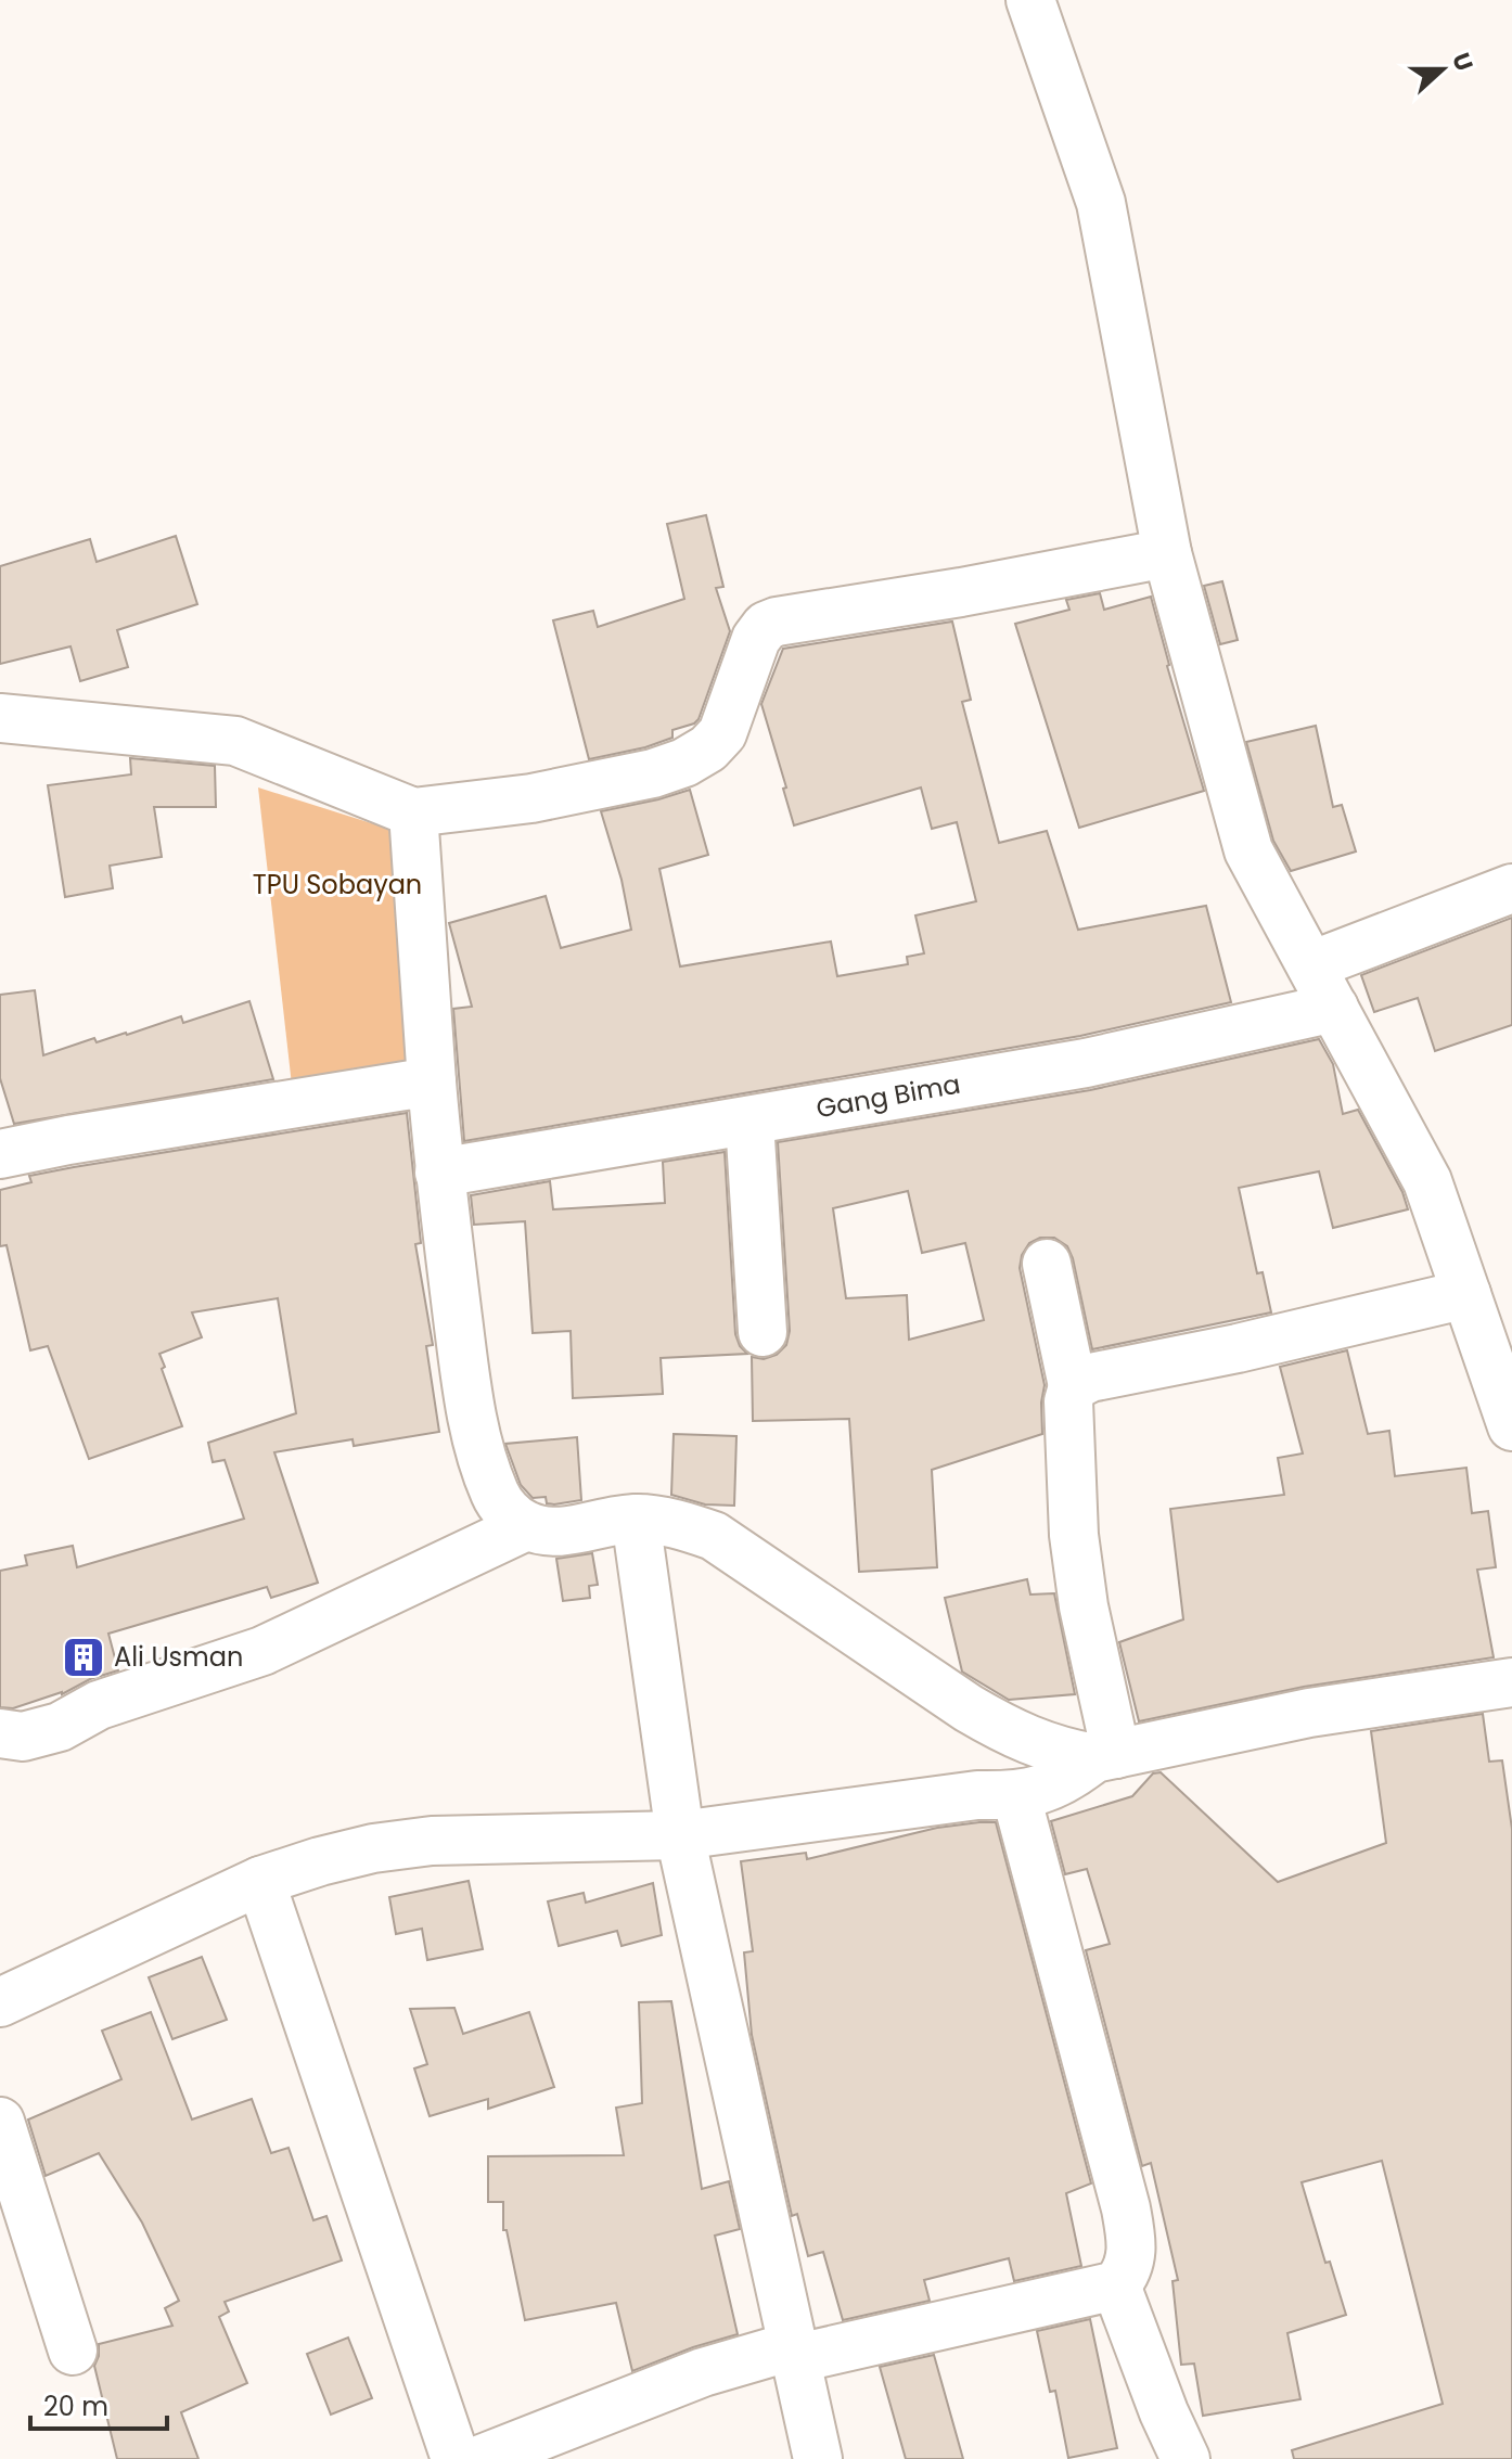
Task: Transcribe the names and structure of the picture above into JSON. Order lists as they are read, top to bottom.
{
  "streets": {
    "street": ["Gang Bima"]
  },
  "parks": ["TPU Sobayan"],
  "places": {
    "building": ["Ali Usman"]
  },
  "scale_bar": "20 m",
  "north": "right"
}
